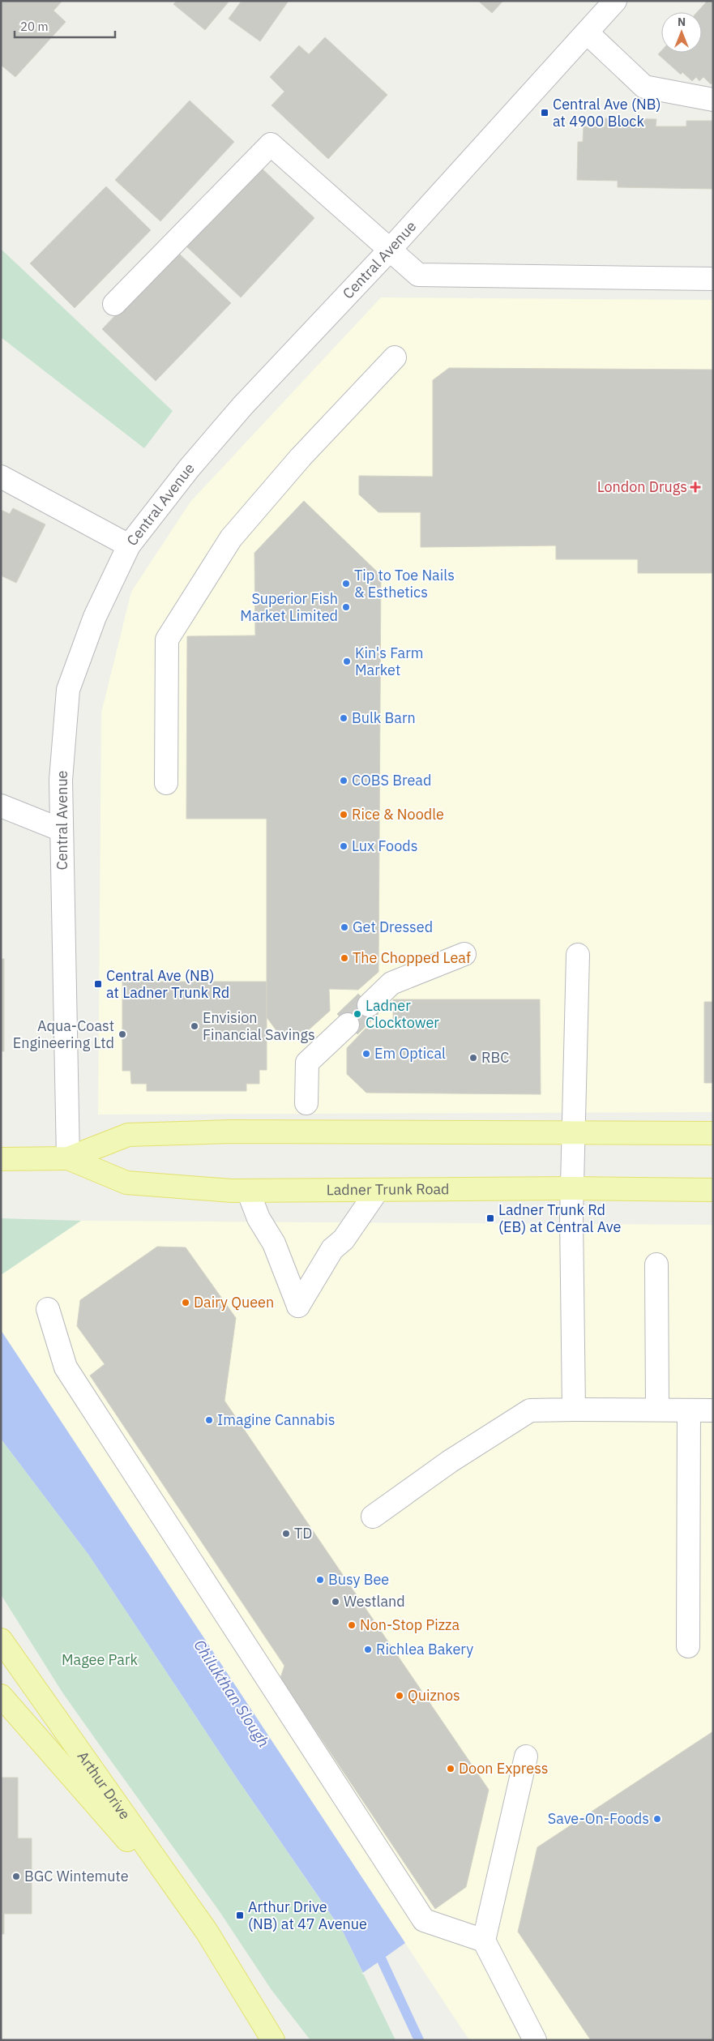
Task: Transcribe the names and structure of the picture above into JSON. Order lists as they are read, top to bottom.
{
  "streets": {
    "main road": ["Ladner Trunk Road", "Arthur Drive"],
    "street": ["Central Avenue"]
  },
  "crossings": [
    ["Central Avenue", "Ladner Trunk Road"]
  ],
  "water": ["Chilukthan Slough"],
  "parks": ["Magee Park"],
  "places": {
    "transit": [
      "Central Ave (NB) at 4900 Block",
      "Central Ave (NB) at Ladner Trunk Rd",
      "Ladner Trunk Rd (EB) at Central Ave",
      "Arthur Drive (NB) at 47 Avenue"
    ],
    "health": ["London Drugs"],
    "other": [
      "Tip to Toe Nails & Esthetics",
      "Superior Fish Market Limited",
      "Kin's Farm Market",
      "Bulk Barn",
      "COBS Bread",
      "Rice & Noodle",
      "Lux Foods",
      "Get Dressed",
      "The Chopped Leaf",
      "Ladner Clocktower",
      "Envision Financial Savings",
      "Aqua-Coast Engineering Ltd",
      "Em Optical",
      "RBC",
      "Dairy Queen",
      "Imagine Cannabis",
      "TD",
      "Busy Bee",
      "Westland",
      "Non-Stop Pizza",
      "Richlea Bakery",
      "Quiznos",
      "Doon Express",
      "Save-On-Foods",
      "BGC Wintemute"
    ]
  },
  "scale_bar": "20 m",
  "north": "top"
}
